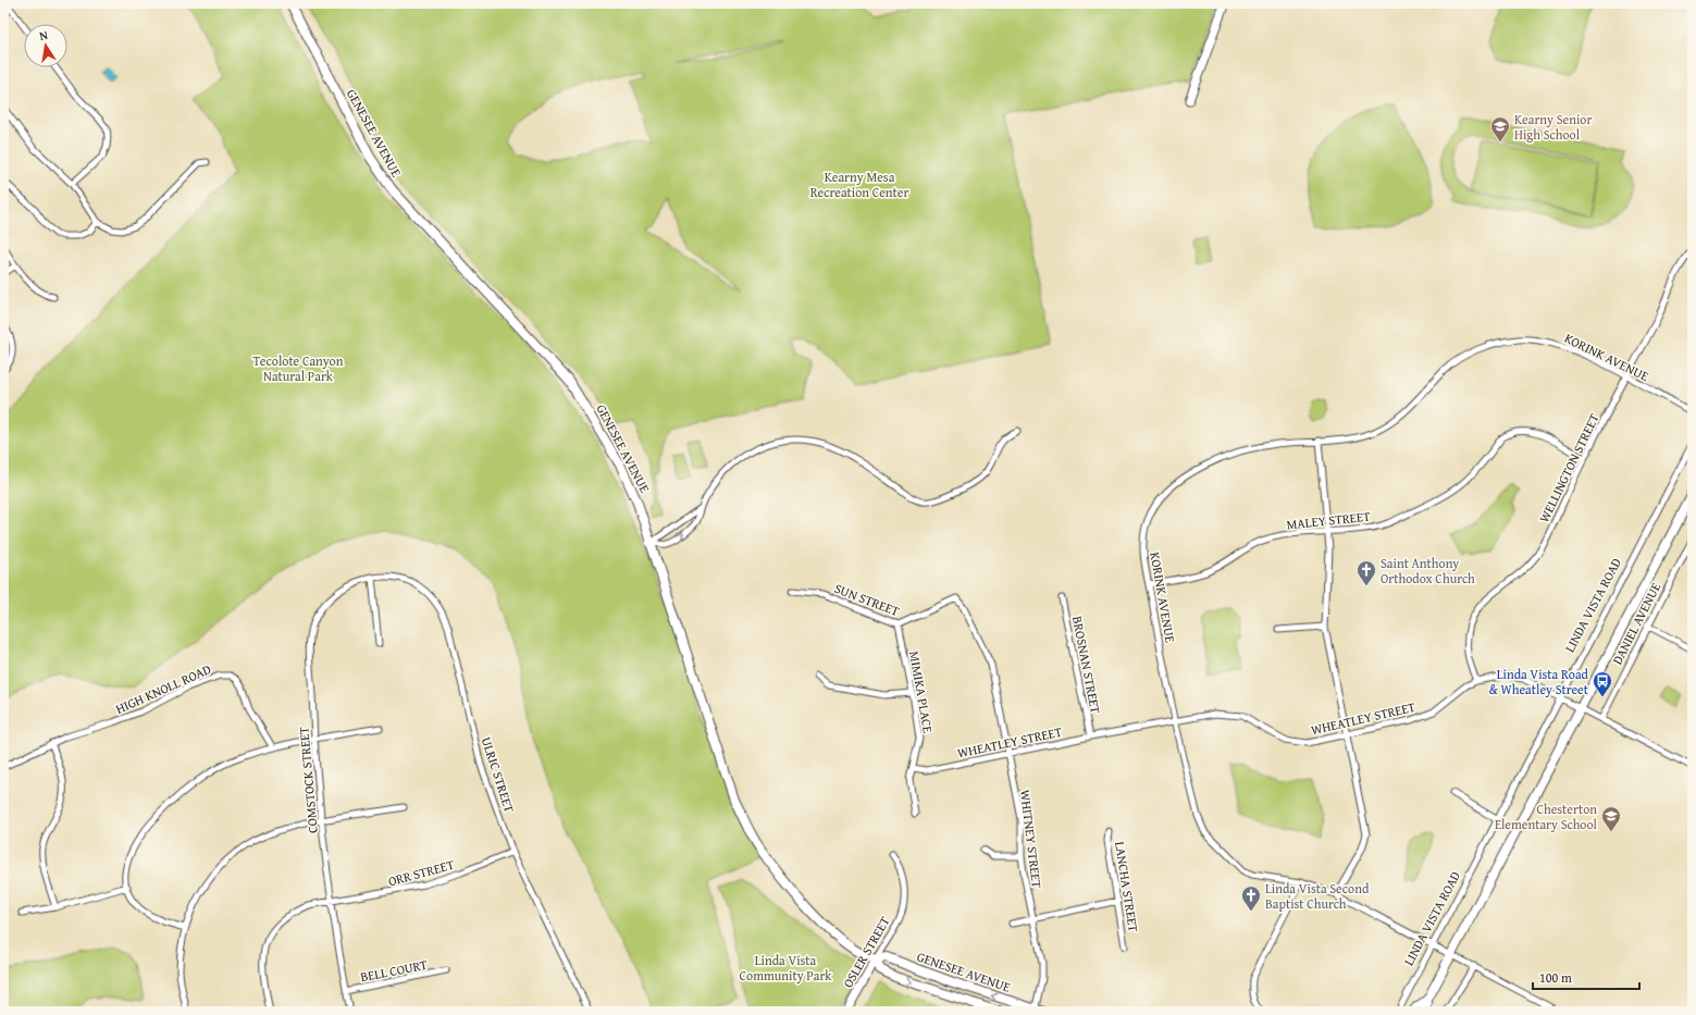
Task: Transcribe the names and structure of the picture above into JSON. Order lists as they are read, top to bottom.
{
  "streets": {
    "main road": ["GENESEE AVENUE"],
    "street": [
      "KORINK AVENUE",
      "WELLINGTON STREET",
      "MALEY STREET",
      "SUN STREET",
      "LINDA VISTA ROAD",
      "DANIEL AVENUE",
      "BROSNAN STREET",
      "HIGH KNOLL ROAD",
      "MIMIKA PLACE",
      "WHEATLEY STREET",
      "ULRIC STREET",
      "COMSTOCK STREET",
      "WHITNEY STREET",
      "ORR STREET",
      "LANCHA STREET",
      "OSLER STREET",
      "BELL COURT"
    ]
  },
  "crossings": [
    ["GENESEE AVENUE", "WHITNEY STREET"],
    ["GENESEE AVENUE", "OSLER STREET"],
    ["KORINK AVENUE", "WELLINGTON STREET"],
    ["KORINK AVENUE", "MALEY STREET"],
    ["KORINK AVENUE", "LINDA VISTA ROAD"],
    ["KORINK AVENUE", "WHEATLEY STREET"],
    ["WELLINGTON STREET", "MALEY STREET"],
    ["WELLINGTON STREET", "WHEATLEY STREET"],
    ["SUN STREET", "MIMIKA PLACE"],
    ["SUN STREET", "WHITNEY STREET"],
    ["LINDA VISTA ROAD", "WHEATLEY STREET"],
    ["DANIEL AVENUE", "WHEATLEY STREET"],
    ["BROSNAN STREET", "WHEATLEY STREET"],
    ["MIMIKA PLACE", "WHEATLEY STREET"],
    ["WHEATLEY STREET", "WHITNEY STREET"],
    ["ULRIC STREET", "COMSTOCK STREET"],
    ["ULRIC STREET", "ORR STREET"],
    ["COMSTOCK STREET", "ORR STREET"],
    ["COMSTOCK STREET", "BELL COURT"]
  ],
  "parks": ["Kearny Mesa Recreation Center", "Tecolote Canyon Natural Park", "Linda Vista Community Park"],
  "places": {
    "school or university": ["Kearny Senior High School", "Chesterton Elementary School"],
    "church": ["Saint Anthony Orthodox Church", "Linda Vista Second Baptist Church"],
    "bus stop": ["Linda Vista Road & Wheatley Street"]
  },
  "scale_bar": "100 m",
  "north": "top"
}
